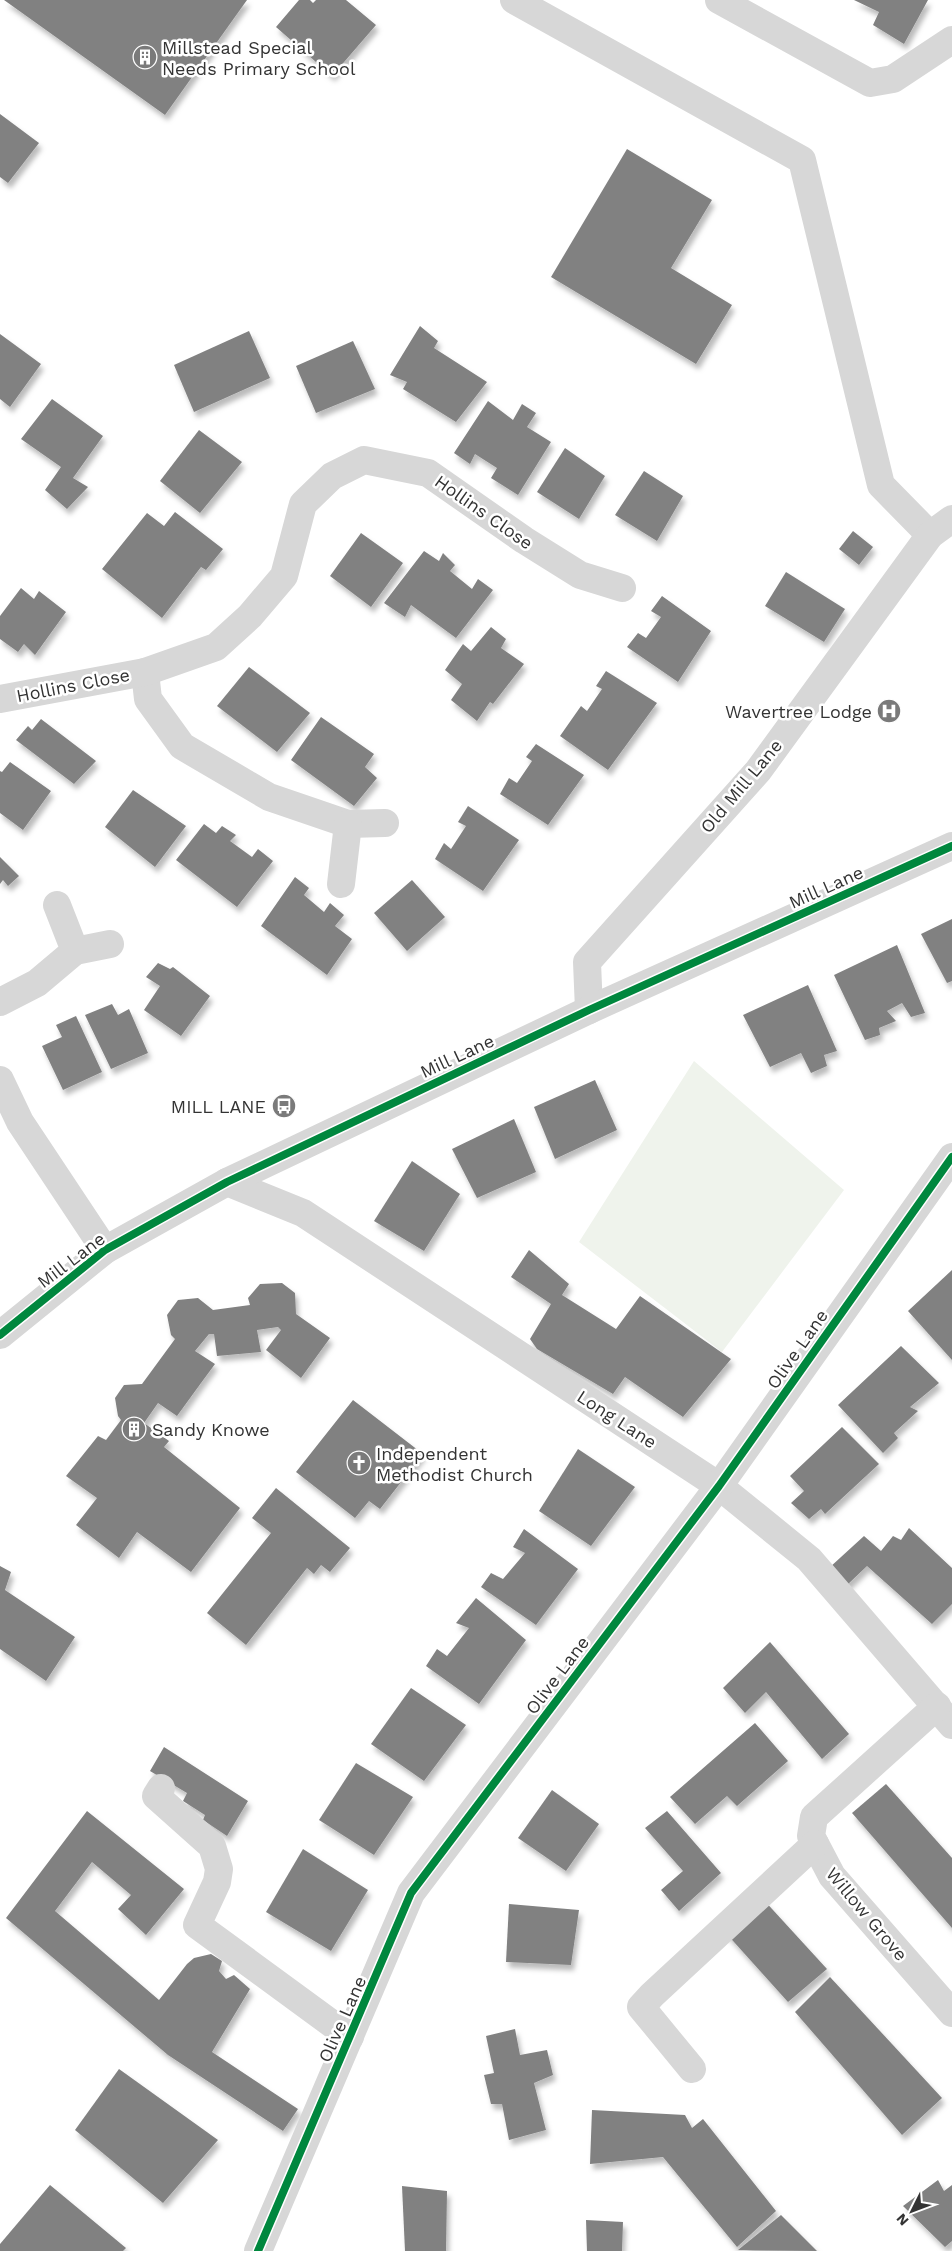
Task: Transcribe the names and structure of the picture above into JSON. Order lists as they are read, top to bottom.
{
  "streets": {
    "street": [
      "Hollins Close",
      "Old Mill Lane",
      "Mill Lane",
      "Olive Lane",
      "Long Lane",
      "Willow Grove"
    ]
  },
  "crossings": [
    ["Old Mill Lane", "Mill Lane"],
    ["Mill Lane", "Long Lane"],
    ["Olive Lane", "Long Lane"],
    ["Long Lane", "Willow Grove"]
  ],
  "places": {
    "building": ["Millstead Special Needs Primary School", "Sandy Knowe"],
    "hospital": ["Wavertree Lodge"],
    "bus stop": ["MILL LANE"],
    "church": ["Independent Methodist Church"]
  },
  "north": "bottom left"
}
